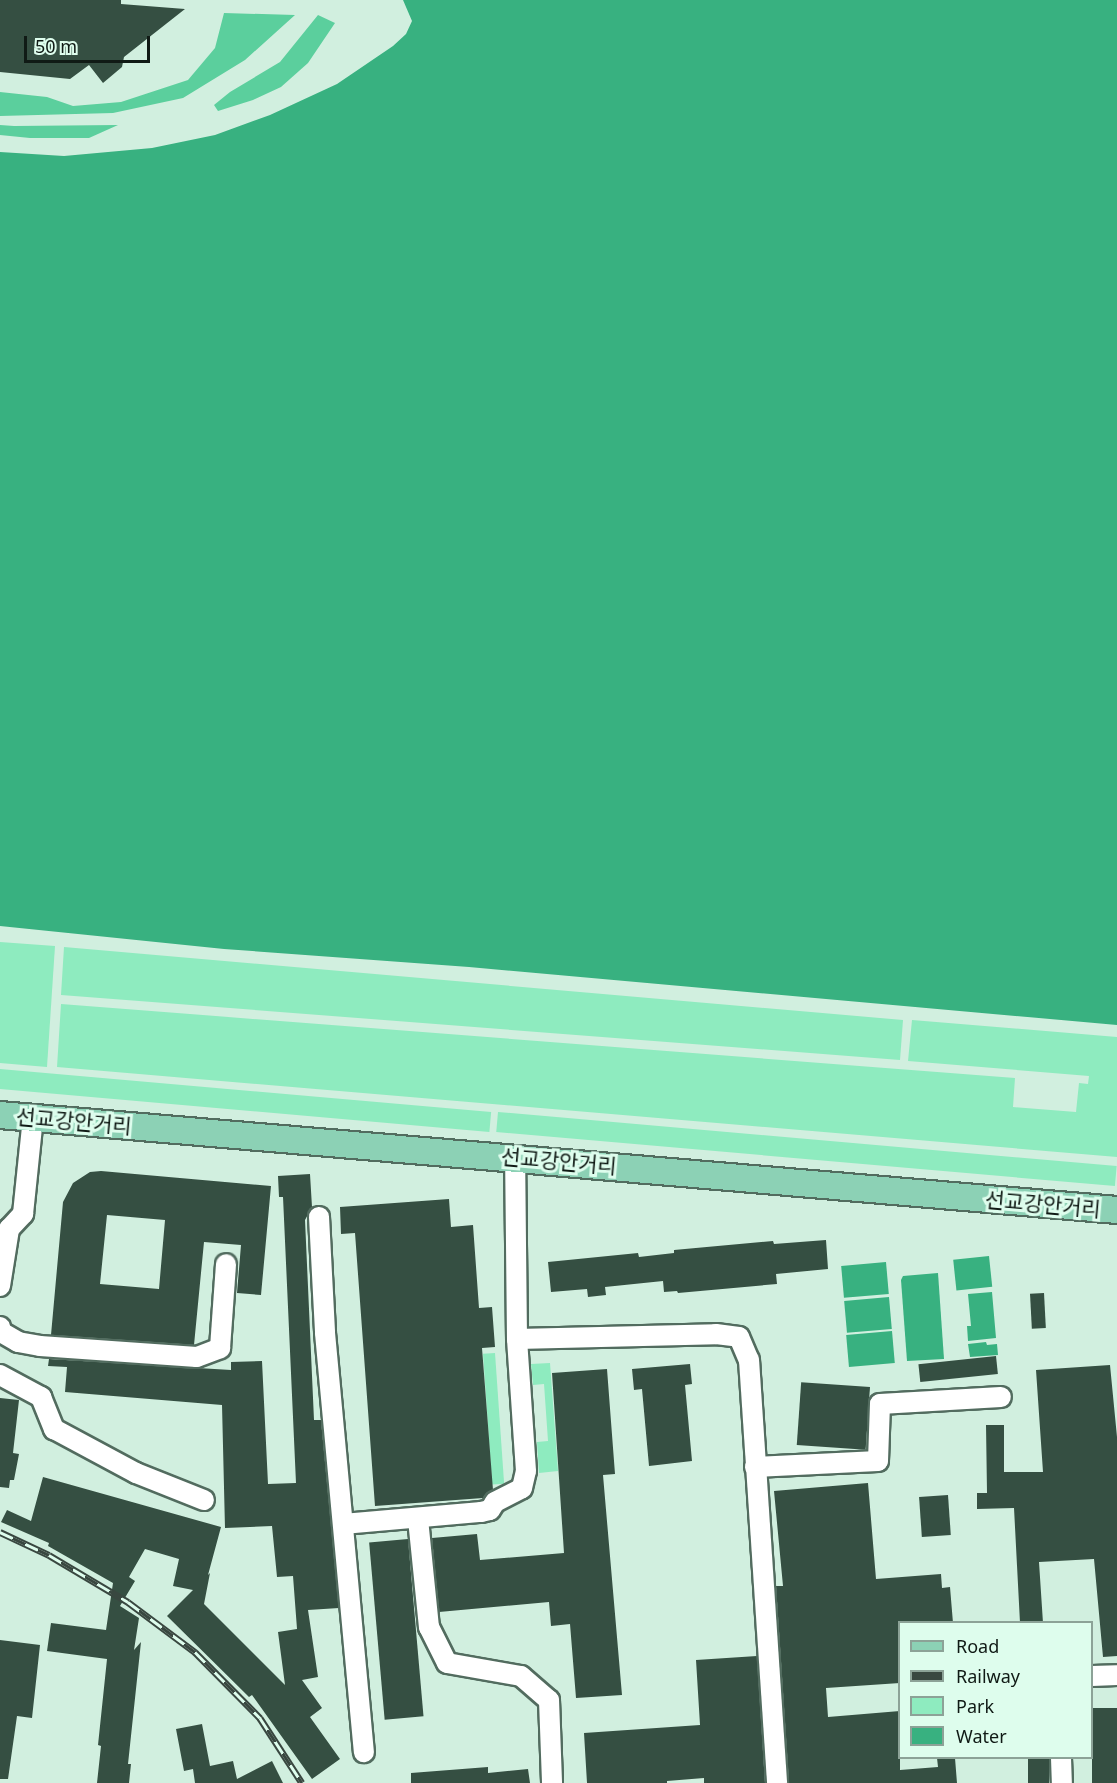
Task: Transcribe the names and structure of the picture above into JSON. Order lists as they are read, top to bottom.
{
  "streets": {
    "main road": ["선교강안거리"]
  },
  "legend": [
    "Road",
    "Railway",
    "Park",
    "Water"
  ],
  "scale_bar": "50 m"
}
